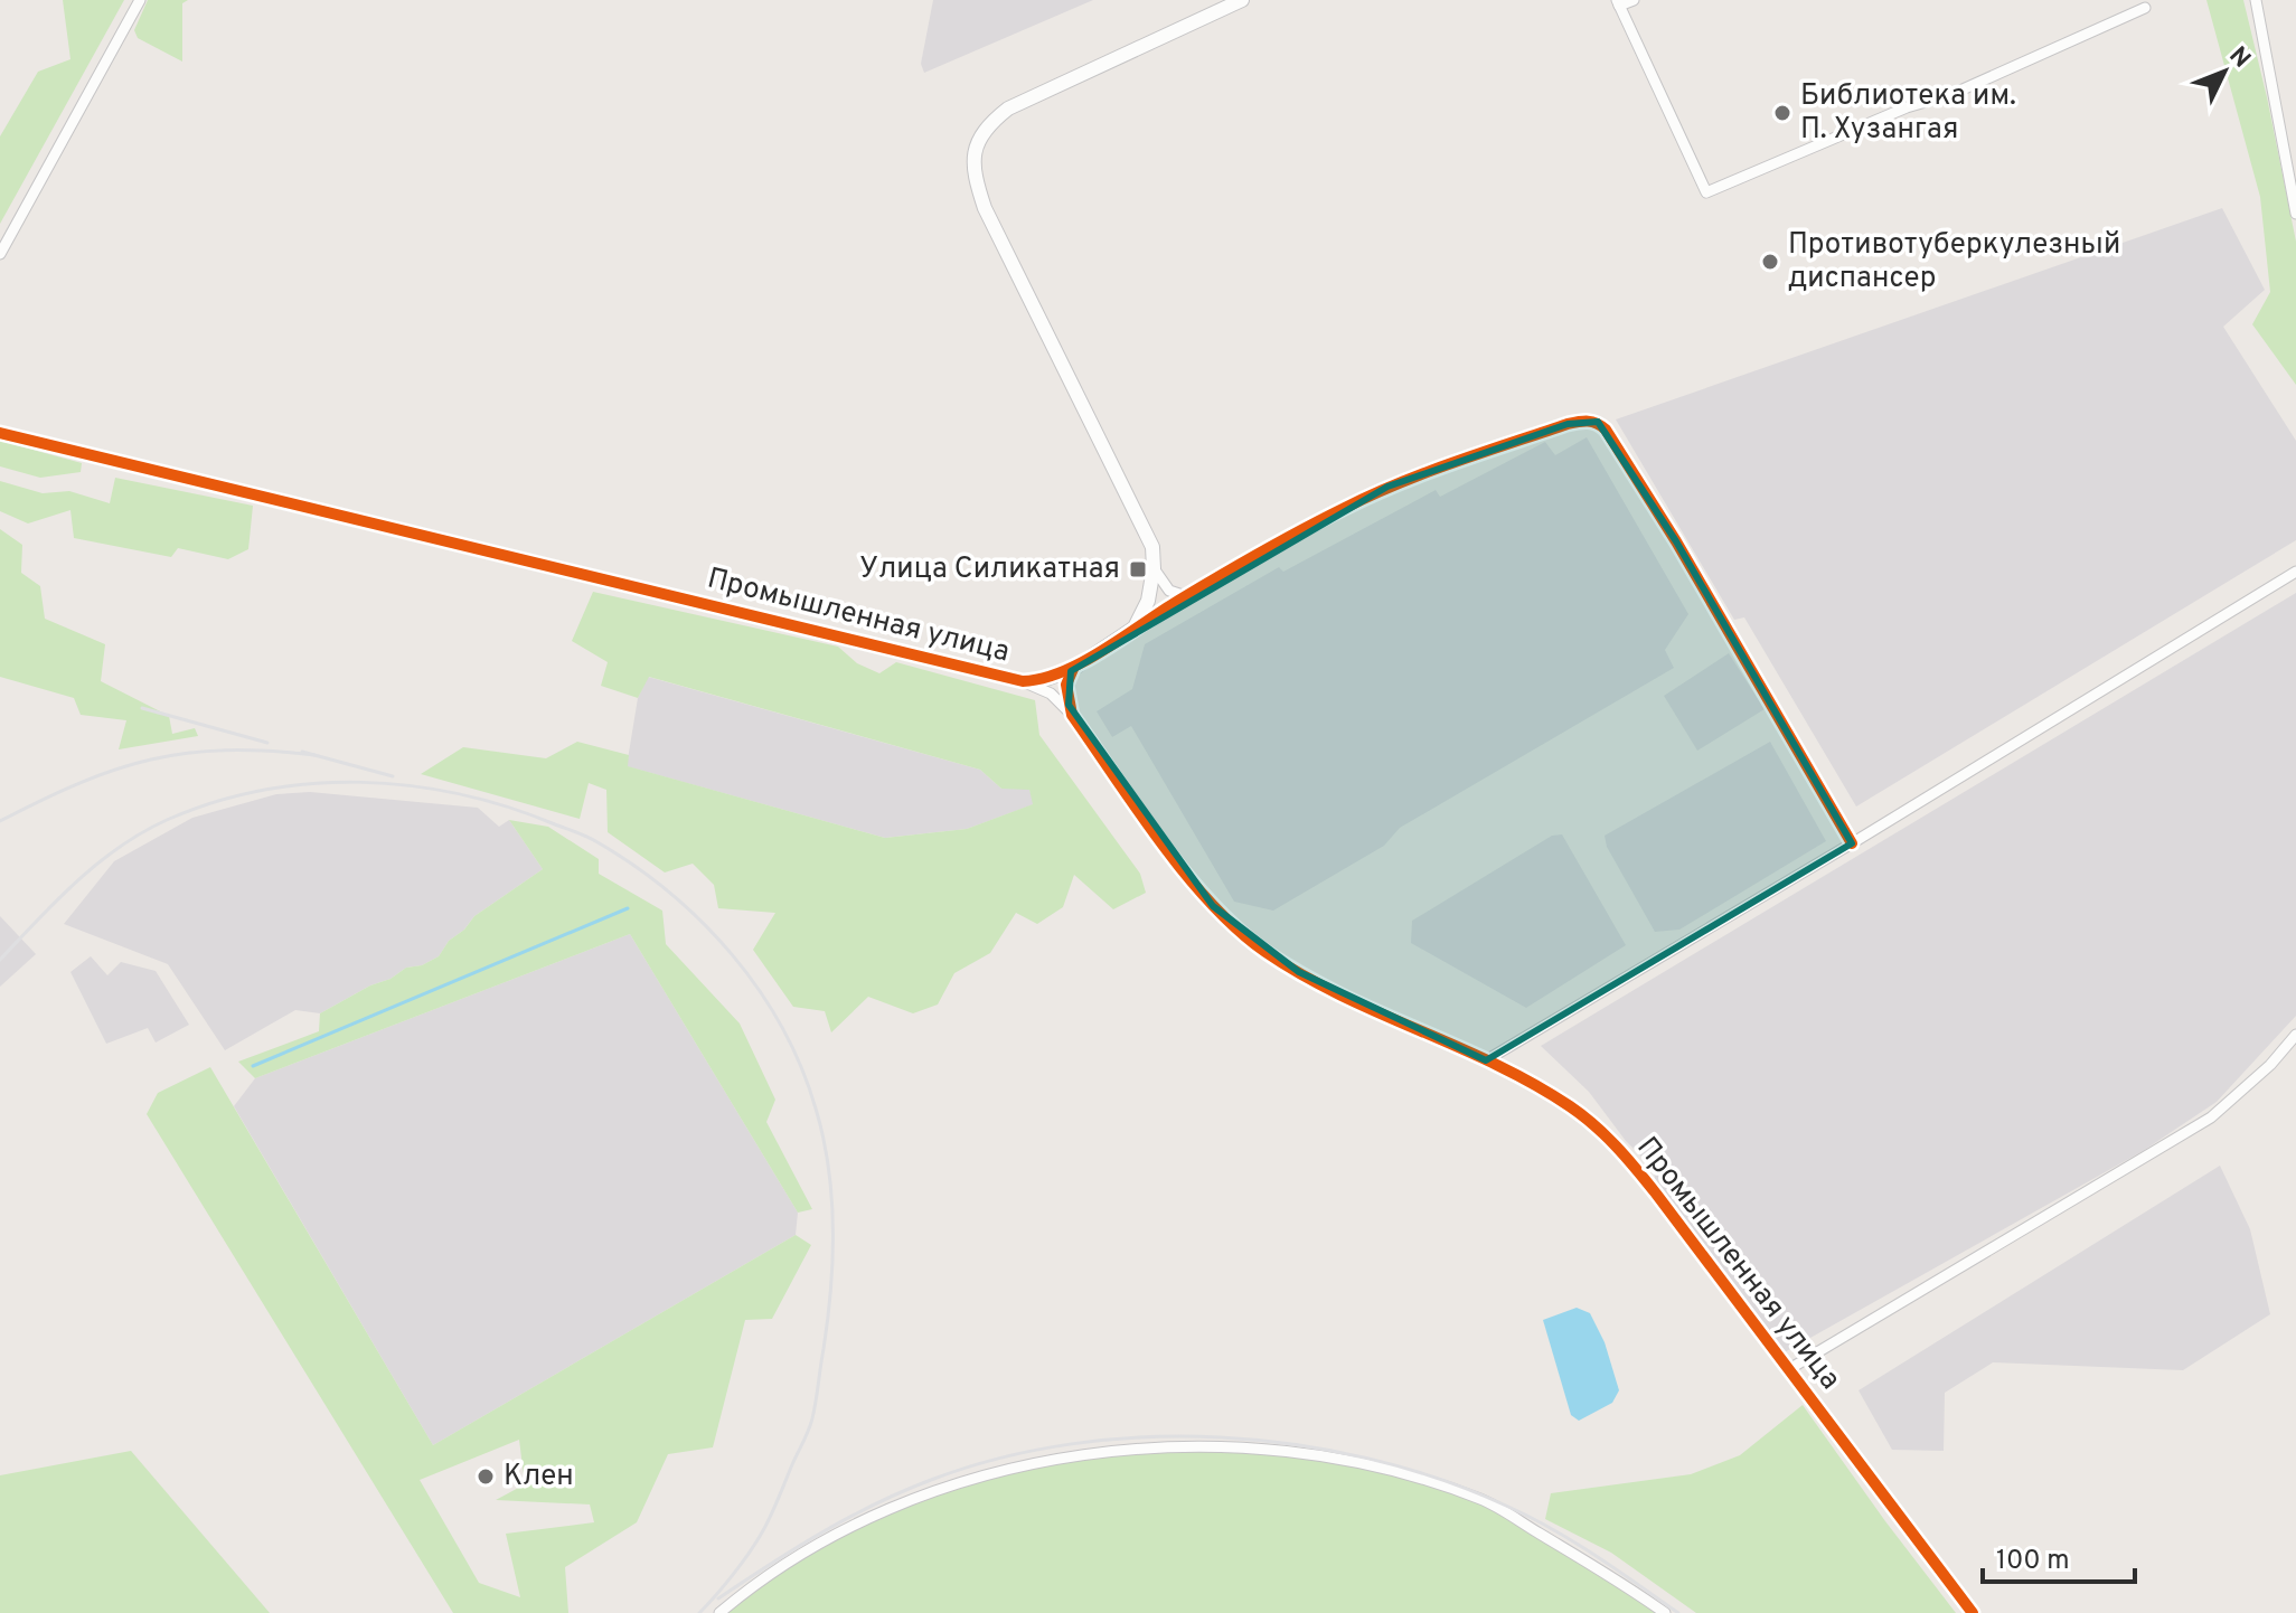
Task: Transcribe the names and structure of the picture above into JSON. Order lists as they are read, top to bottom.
{
  "streets": {
    "street": ["Промышленная улица"]
  },
  "places": {
    "other": ["Библиотека им. П. Хузангая", "Противотуберкулезный диспансер", "Клен"],
    "transit": ["Улица Силикатная"]
  },
  "scale_bar": "100 m",
  "north": "top right"
}
